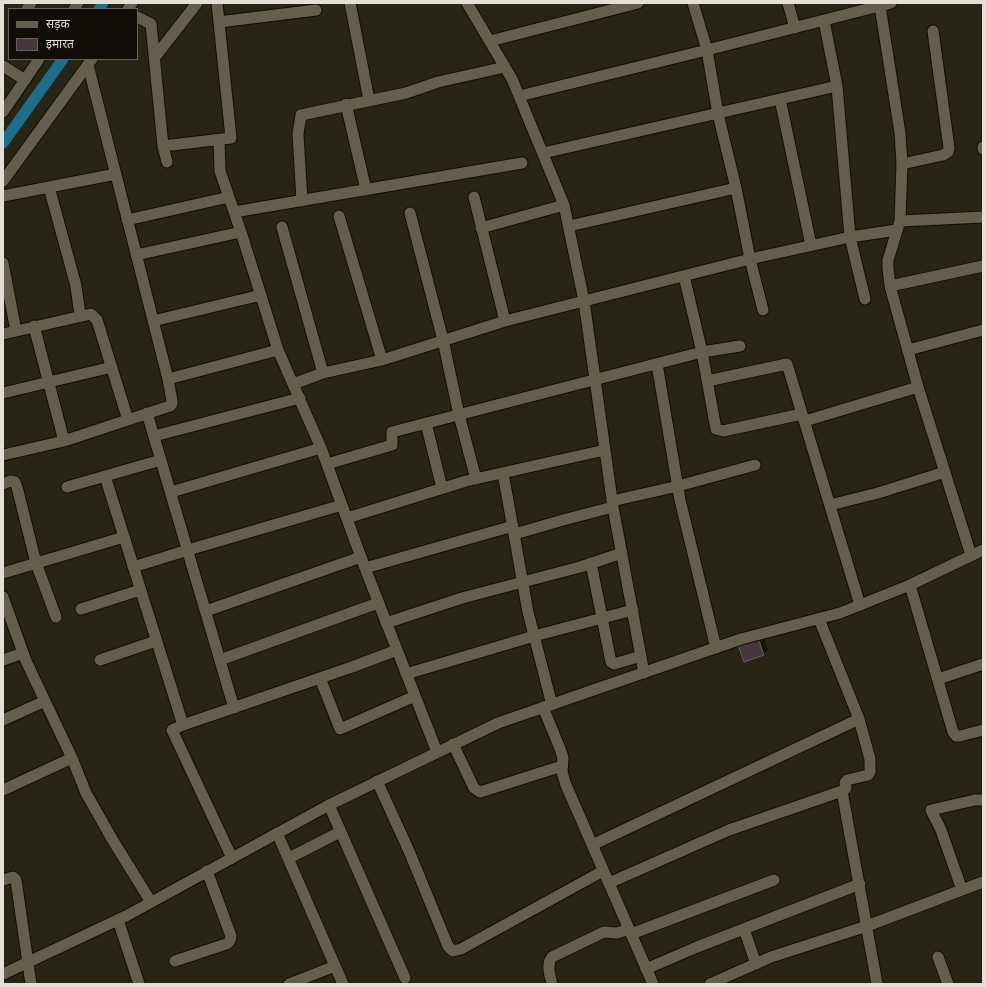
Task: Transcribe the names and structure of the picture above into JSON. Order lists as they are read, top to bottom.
{
  "legend": ["सड़क", "इमारत"]
}
